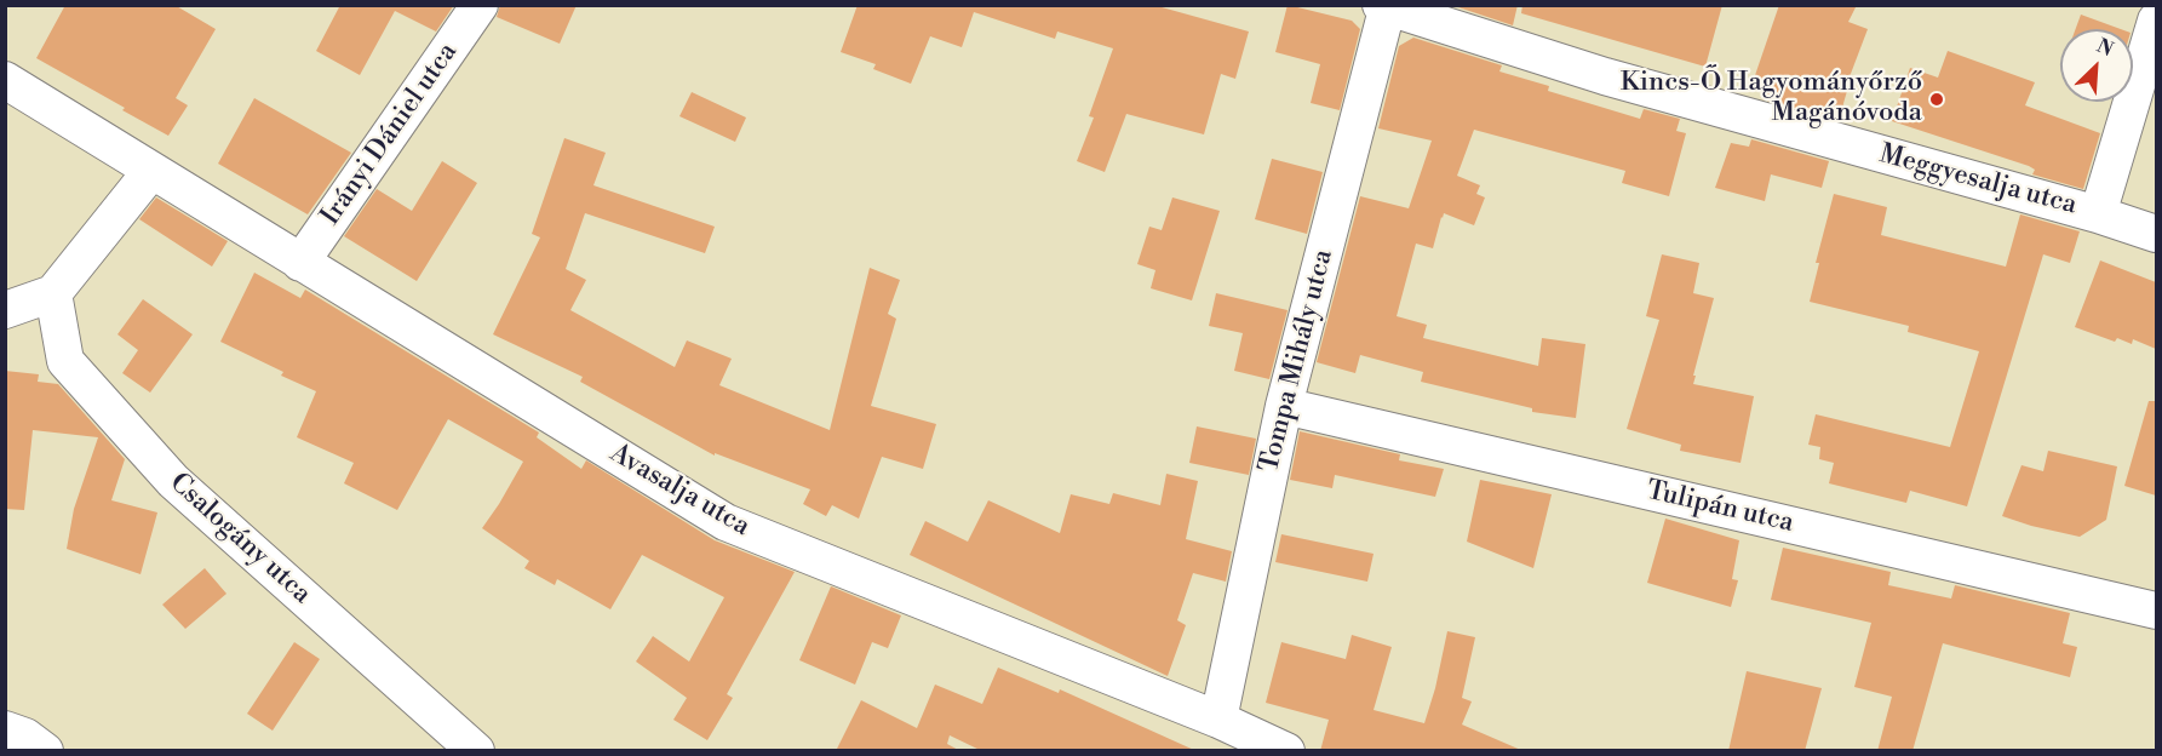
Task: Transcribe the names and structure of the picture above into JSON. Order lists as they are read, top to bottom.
{
  "streets": {
    "street": [
      "Irányi Dániel utca",
      "Meggyesalja utca",
      "Tompa Mihály utca",
      "Avasalja utca",
      "Tulipán utca",
      "Csalogány utca"
    ]
  },
  "crossings": [
    ["Irányi Dániel utca", "Avasalja utca"],
    ["Meggyesalja utca", "Tompa Mihály utca"],
    ["Tompa Mihály utca", "Avasalja utca"],
    ["Tompa Mihály utca", "Tulipán utca"]
  ],
  "places": ["Kincs-Ő Hagyományőrző Magánóvoda"],
  "north": "top right"
}
